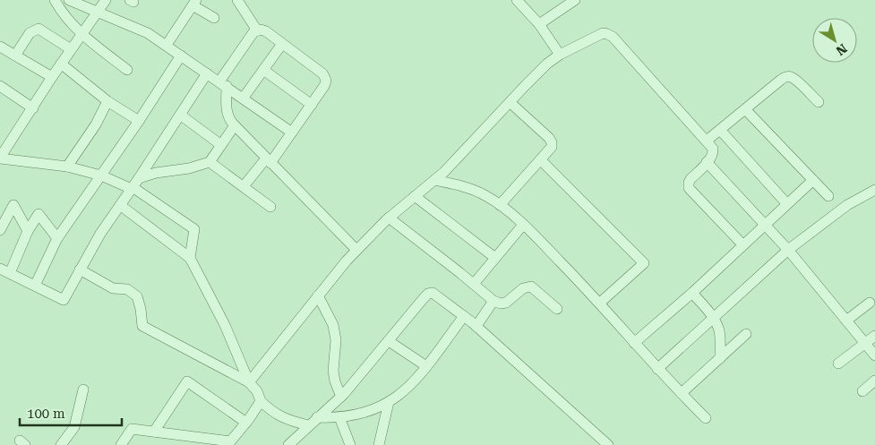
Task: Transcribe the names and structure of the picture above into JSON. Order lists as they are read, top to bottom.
{
  "scale_bar": "100 m",
  "north": "bottom right"
}
